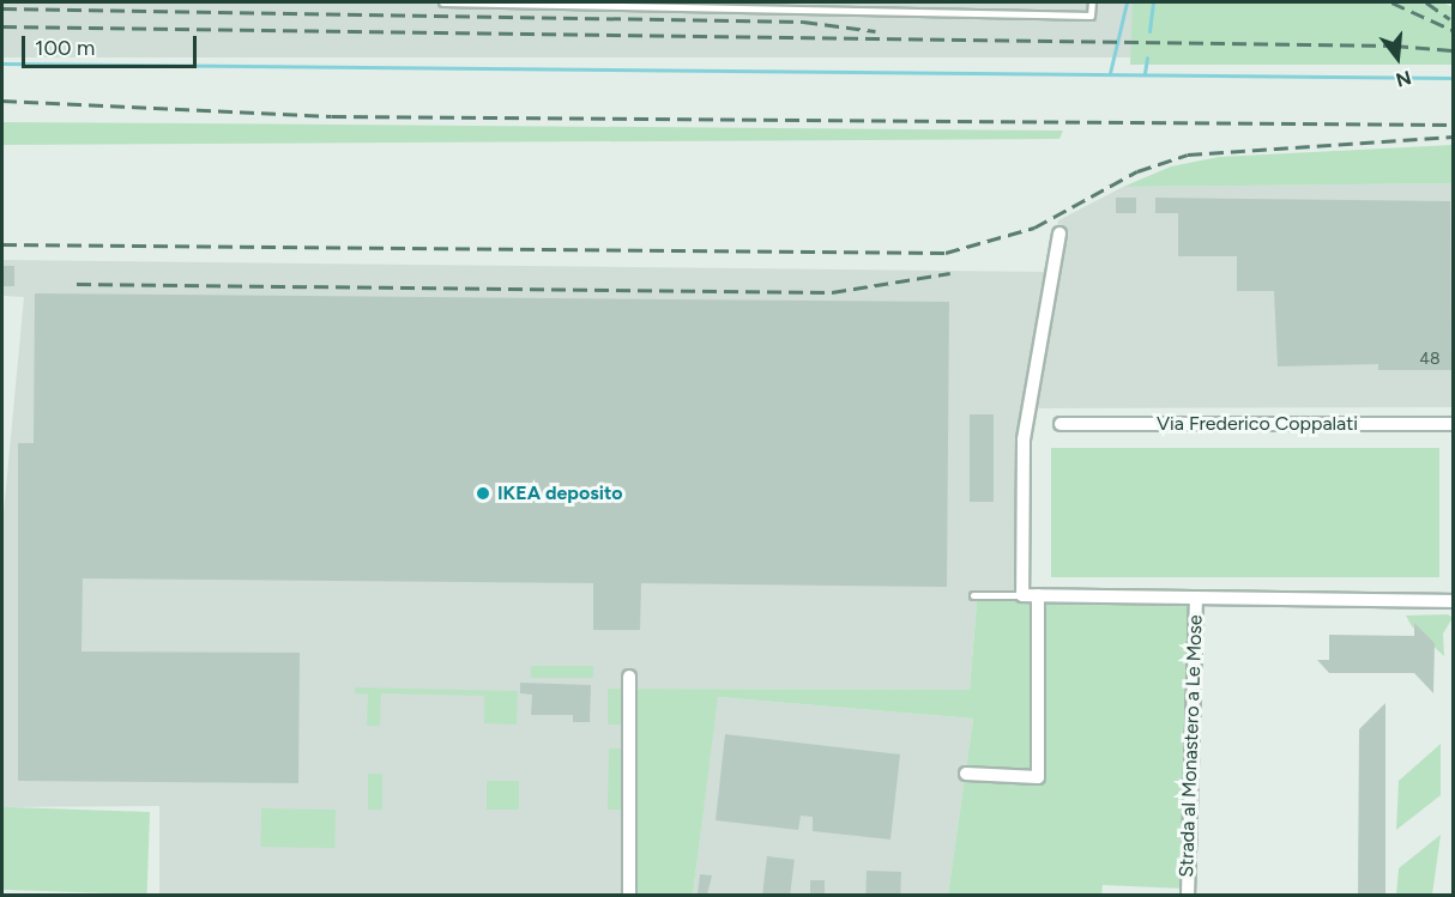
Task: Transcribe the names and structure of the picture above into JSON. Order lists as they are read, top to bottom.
{
  "streets": {
    "street": ["Via Frederico Coppalati", "Strada al Monastero a Le Mose"]
  },
  "places": ["IKEA deposito"],
  "house_numbers": ["48"],
  "scale_bar": "100 m",
  "north": "bottom"
}
